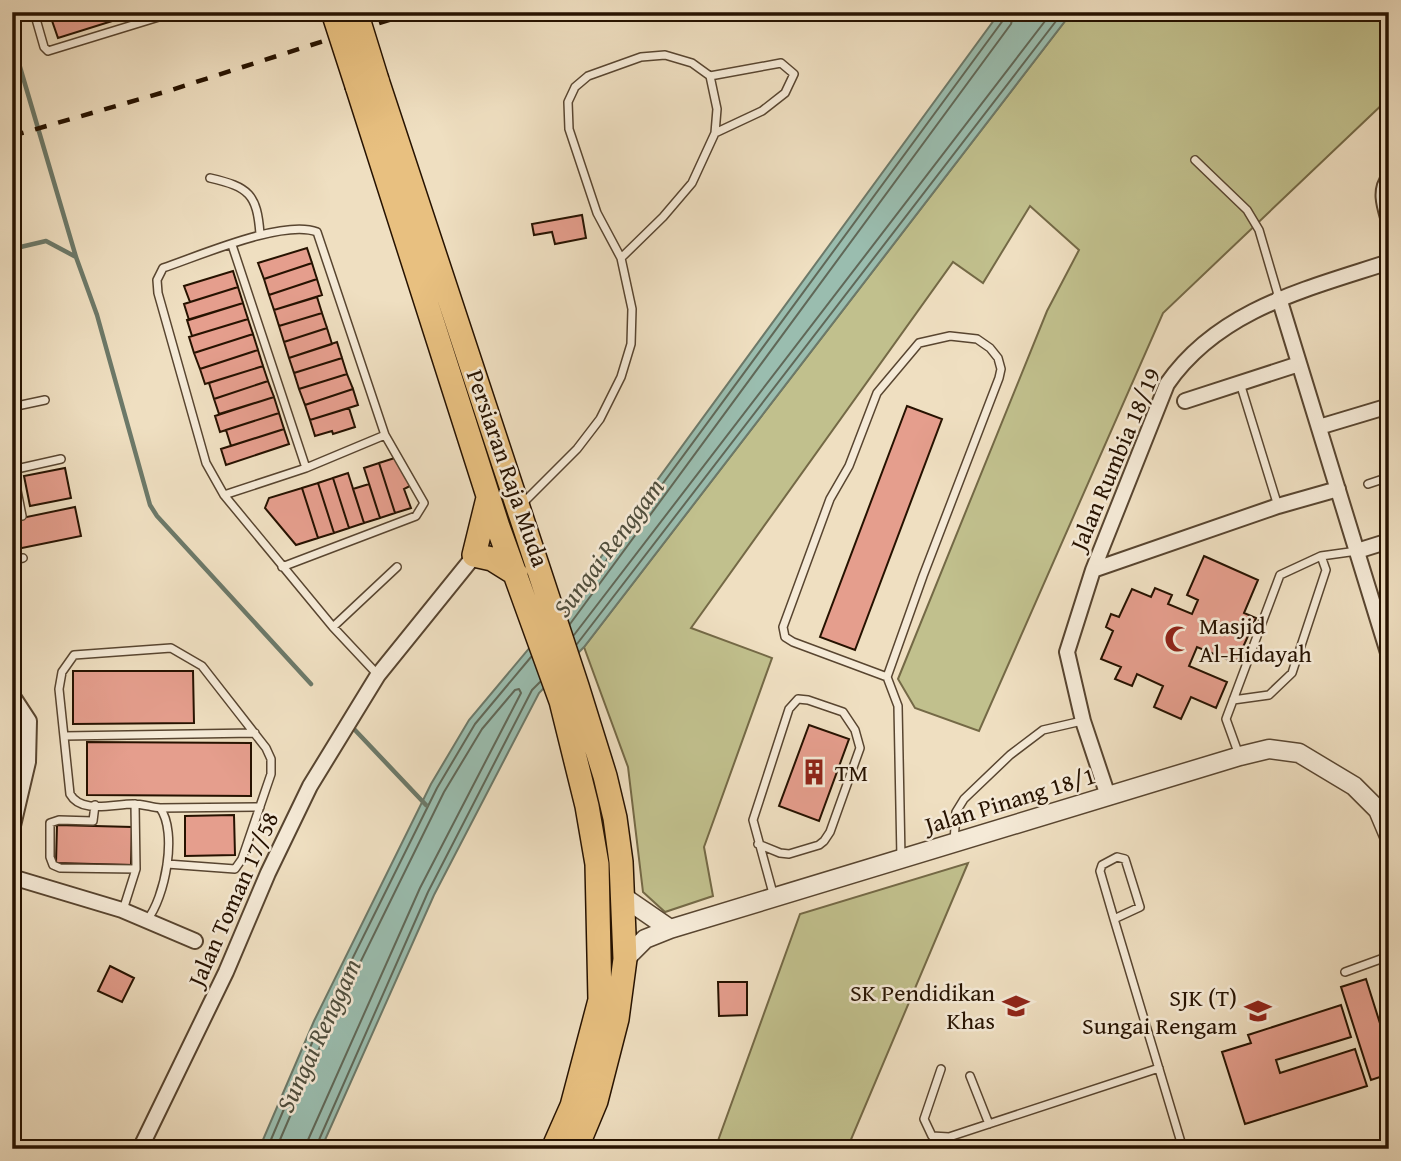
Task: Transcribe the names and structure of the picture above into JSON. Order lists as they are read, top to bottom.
{
  "streets": {
    "main road": ["Persiaran Raja Muda"],
    "street": ["Jalan Rumbia 18/19", "Jalan Pinang 18/1", "Jalan Toman 17/58"]
  },
  "crossings": [
    ["Jalan Rumbia 18/19", "Jalan Pinang 18/1"],
    ["Persiaran Raja Muda", "Jalan Pinang 18/1"],
    ["Persiaran Raja Muda", "Jalan Toman 17/58"]
  ],
  "water": ["Sungai Renggam"],
  "places": {
    "mosque": ["Masjid Al-Hidayah"],
    "building": ["TM"],
    "school or university": ["SK Pendidikan Khas", "SJK (T) Sungai Rengam"]
  }
}
